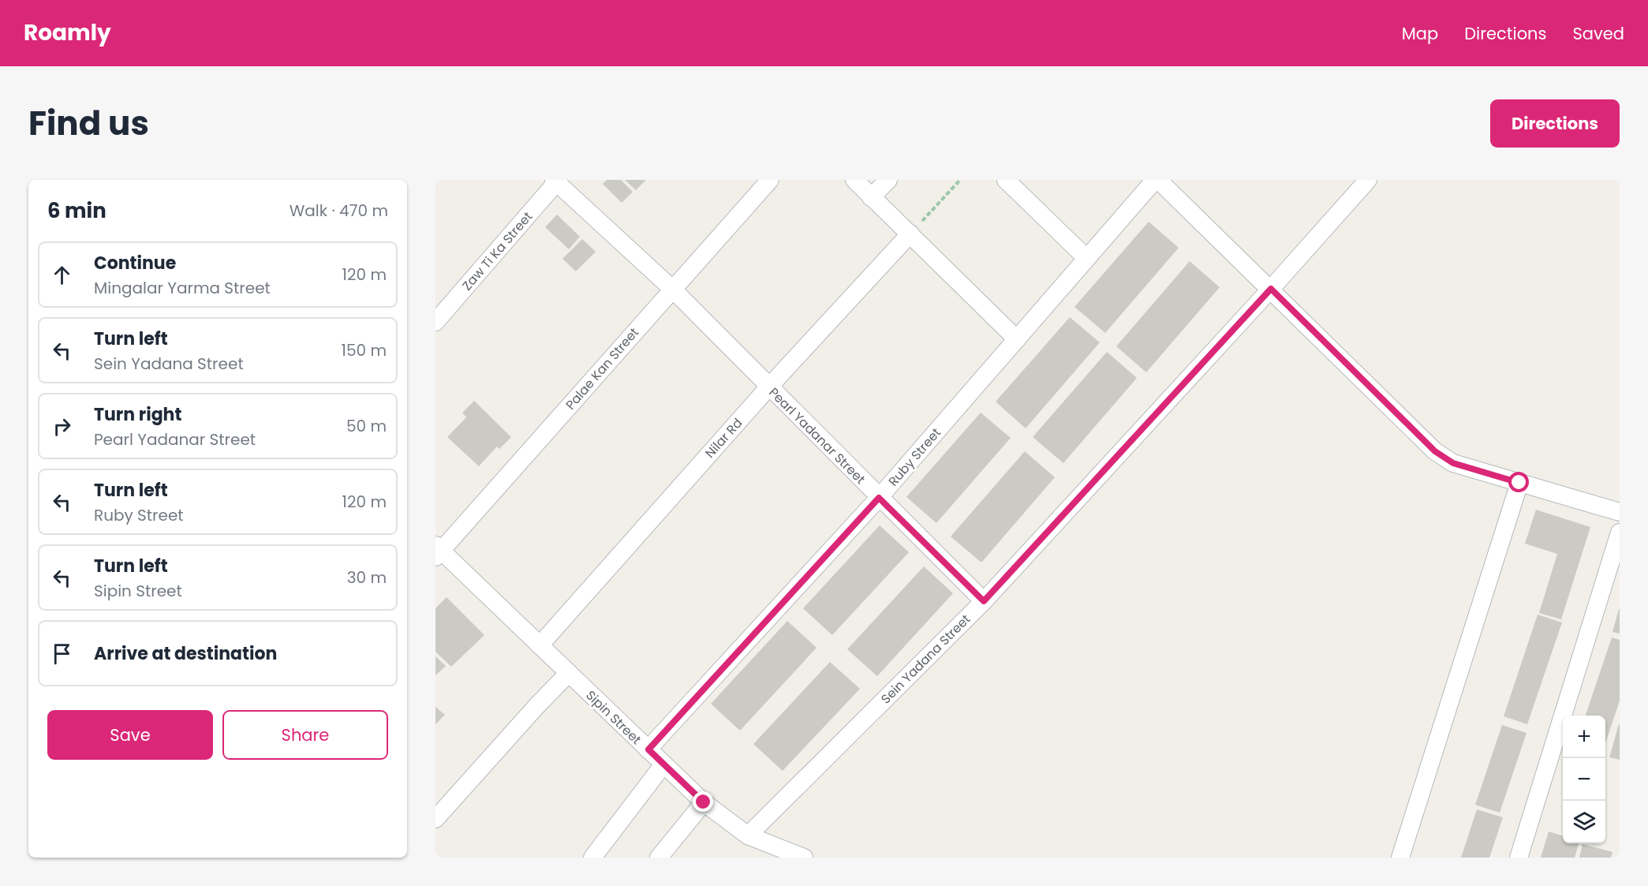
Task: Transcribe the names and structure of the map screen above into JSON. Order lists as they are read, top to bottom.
{
  "streets": {
    "street": [
      "Zaw Ti Ka Street",
      "Palae Kan Street",
      "Pearl Yadanar Street",
      "Nilar Rd",
      "Ruby Street",
      "Sein Yadana Street",
      "Sipin Street"
    ]
  },
  "crossings": [
    ["Zaw Ti Ka Street", "Pearl Yadanar Street"],
    ["Palae Kan Street", "Pearl Yadanar Street"],
    ["Palae Kan Street", "Sipin Street"],
    ["Pearl Yadanar Street", "Nilar Rd"],
    ["Pearl Yadanar Street", "Ruby Street"],
    ["Pearl Yadanar Street", "Sein Yadana Street"],
    ["Nilar Rd", "Sipin Street"],
    ["Ruby Street", "Sipin Street"],
    ["Sein Yadana Street", "Sipin Street"]
  ],
  "page": {
    "header": "Roamly",
    "nav": ["Map", "Directions", "Saved"],
    "title": "Find us",
    "buttons": [
      "Directions",
      ["Save", "Share"]
    ],
    "heading": ["6 min", "Walk · 470 m"],
    "list": [
      ["Continue", "Mingalar Yarma Street", "120 m"],
      ["Turn left", "Sein Yadana Street", "150 m"],
      ["Turn right", "Pearl Yadanar Street", "50 m"],
      ["Turn left", "Ruby Street", "120 m"],
      ["Turn left", "Sipin Street", "30 m"],
      "Arrive at destination"
    ],
    "map_buttons": ["+", "−"]
  }
}
